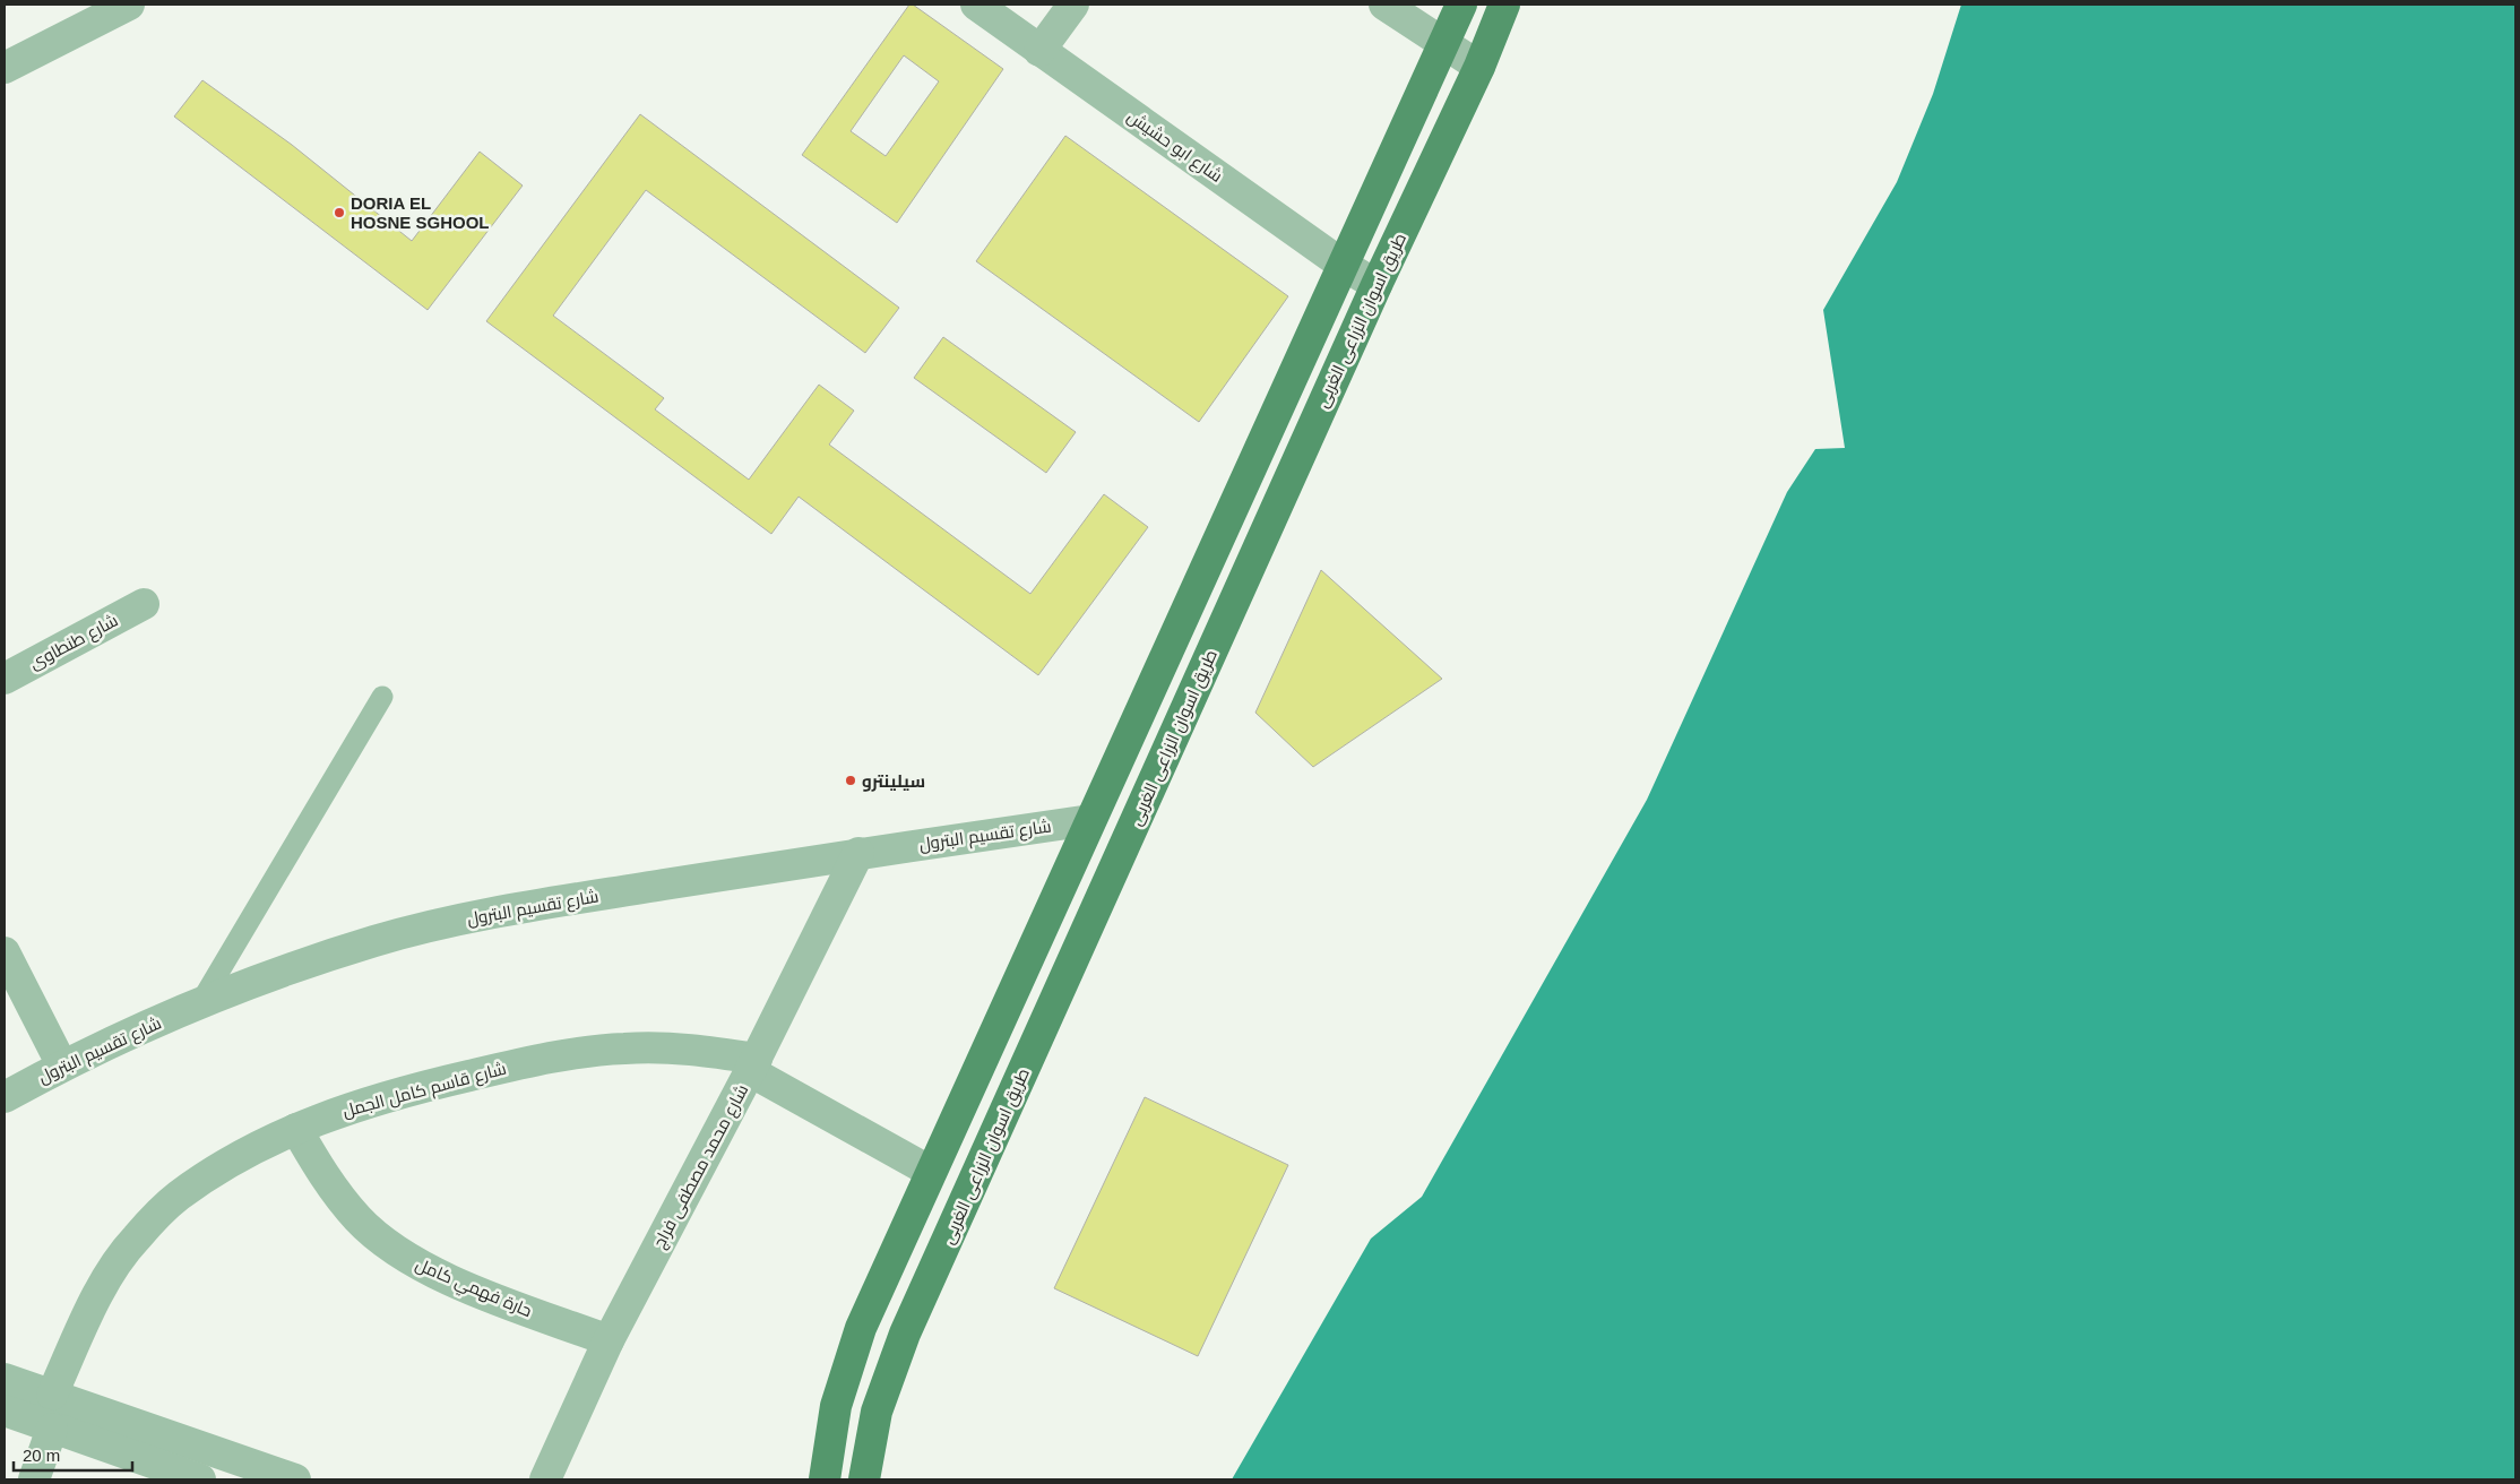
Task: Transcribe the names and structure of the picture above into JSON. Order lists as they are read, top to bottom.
{
  "streets": {
    "main road": ["طريق اسوان الزراعى الغربى"],
    "street": [
      "شارع ابو حشيش",
      "شارع طنطاوى",
      "شارع تقسيم البترول",
      "شارع قاسم كامل الجمل",
      "شارع محمد مصطفى فراج",
      "حارة فهمي كامل"
    ]
  },
  "crossings": [
    ["شارع ابو حشيش", "طريق اسوان الزراعى الغربى"],
    ["شارع تقسيم البترول", "شارع محمد مصطفى فراج"],
    ["شارع قاسم كامل الجمل", "شارع محمد مصطفى فراج"],
    ["شارع قاسم كامل الجمل", "حارة فهمي كامل"],
    ["شارع محمد مصطفى فراج", "حارة فهمي كامل"]
  ],
  "places": ["DORIA EL HOSNE SGHOOL", "سيلينترو"],
  "scale_bar": "20 m"
}
